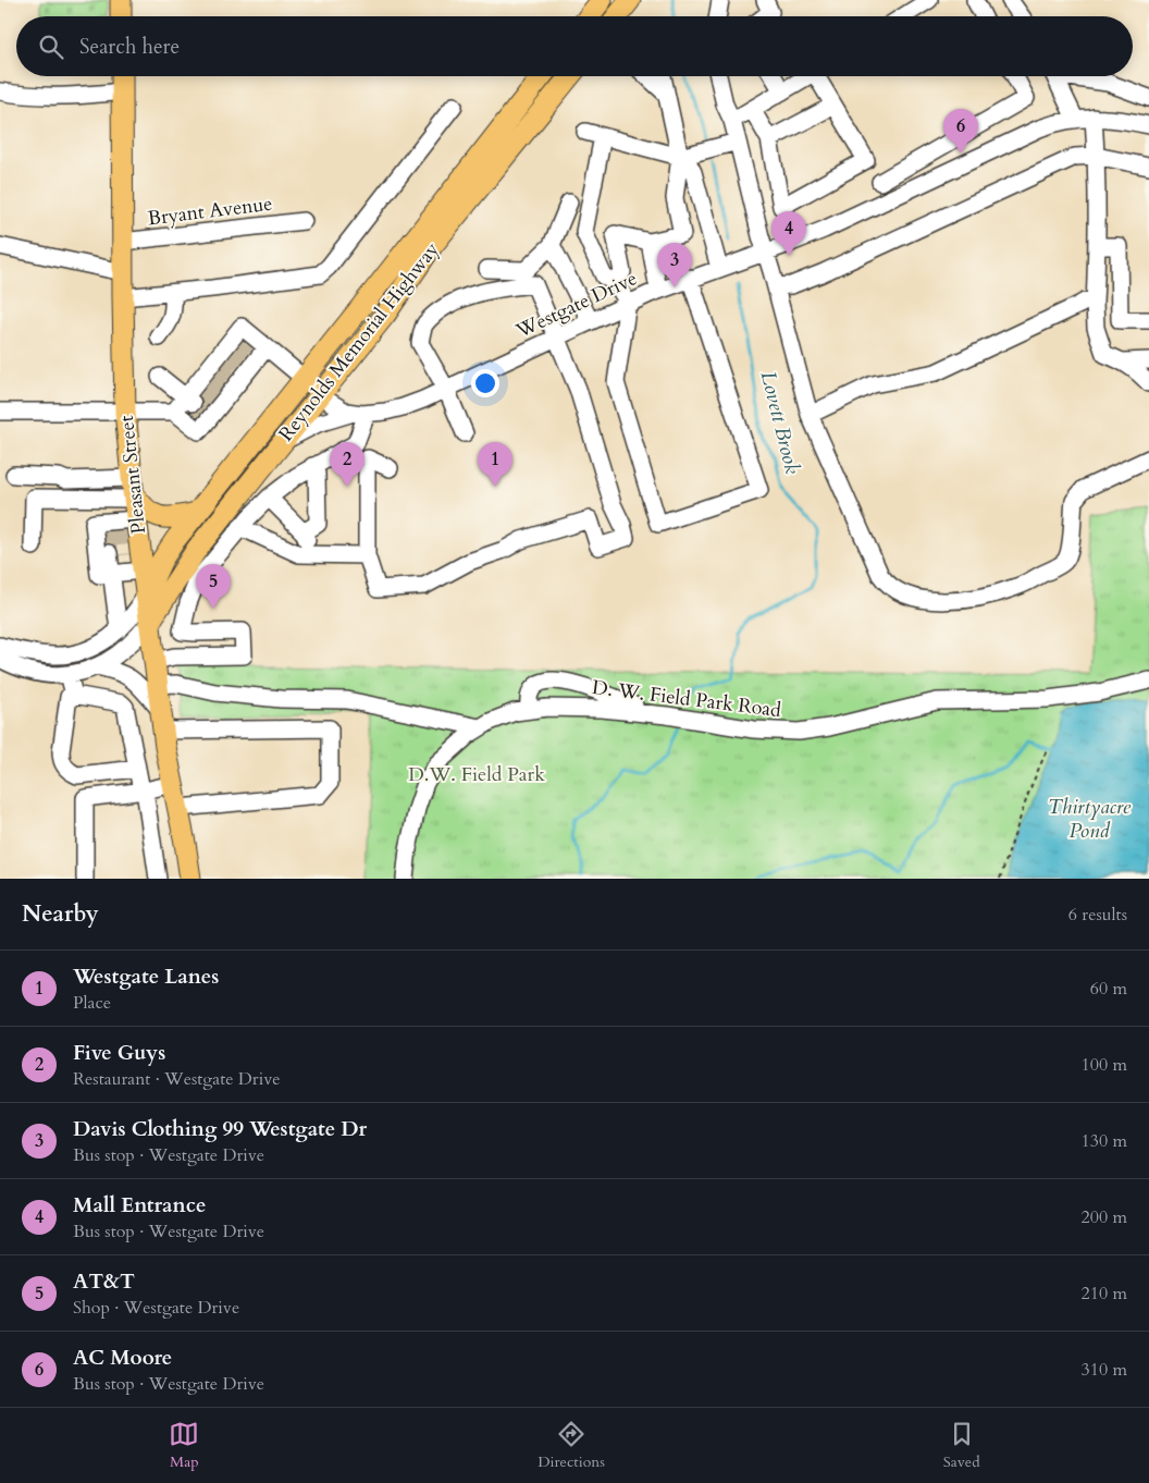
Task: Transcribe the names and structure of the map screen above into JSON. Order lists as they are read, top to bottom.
{
  "streets": {
    "main road": ["Reynolds Memorial Highway", "Pleasant Street"],
    "street": ["Bryant Avenue", "Westgate Drive", "D. W. Field Park Road"]
  },
  "crossings": [
    ["Bryant Avenue", "Pleasant Street"],
    ["Westgate Drive", "Reynolds Memorial Highway"],
    ["Reynolds Memorial Highway", "Pleasant Street"]
  ],
  "water": ["Lovett Brook", "Thirtyacre Pond"],
  "parks": ["D.W. Field Park"],
  "page": {
    "search": "Search here",
    "pins": [
      "6",
      "4",
      "3",
      "1",
      "2",
      "5"
    ],
    "heading": ["Nearby", "6 results"],
    "list": [
      {
        "mark": "1",
        "name": "Westgate Lanes",
        "note": "Place",
        "value": "60 m"
      },
      {
        "mark": "2",
        "name": "Five Guys",
        "note": "Restaurant · Westgate Drive",
        "value": "100 m"
      },
      {
        "mark": "3",
        "name": "Davis Clothing 99 Westgate Dr",
        "note": "Bus stop · Westgate Drive",
        "value": "130 m"
      },
      {
        "mark": "4",
        "name": "Mall Entrance",
        "note": "Bus stop · Westgate Drive",
        "value": "200 m"
      },
      {
        "mark": "5",
        "name": "AT&T",
        "note": "Shop · Westgate Drive",
        "value": "210 m"
      },
      {
        "mark": "6",
        "name": "AC Moore",
        "note": "Bus stop · Westgate Drive",
        "value": "310 m"
      }
    ],
    "nav": ["Map", "Directions", "Saved"]
  }
}
